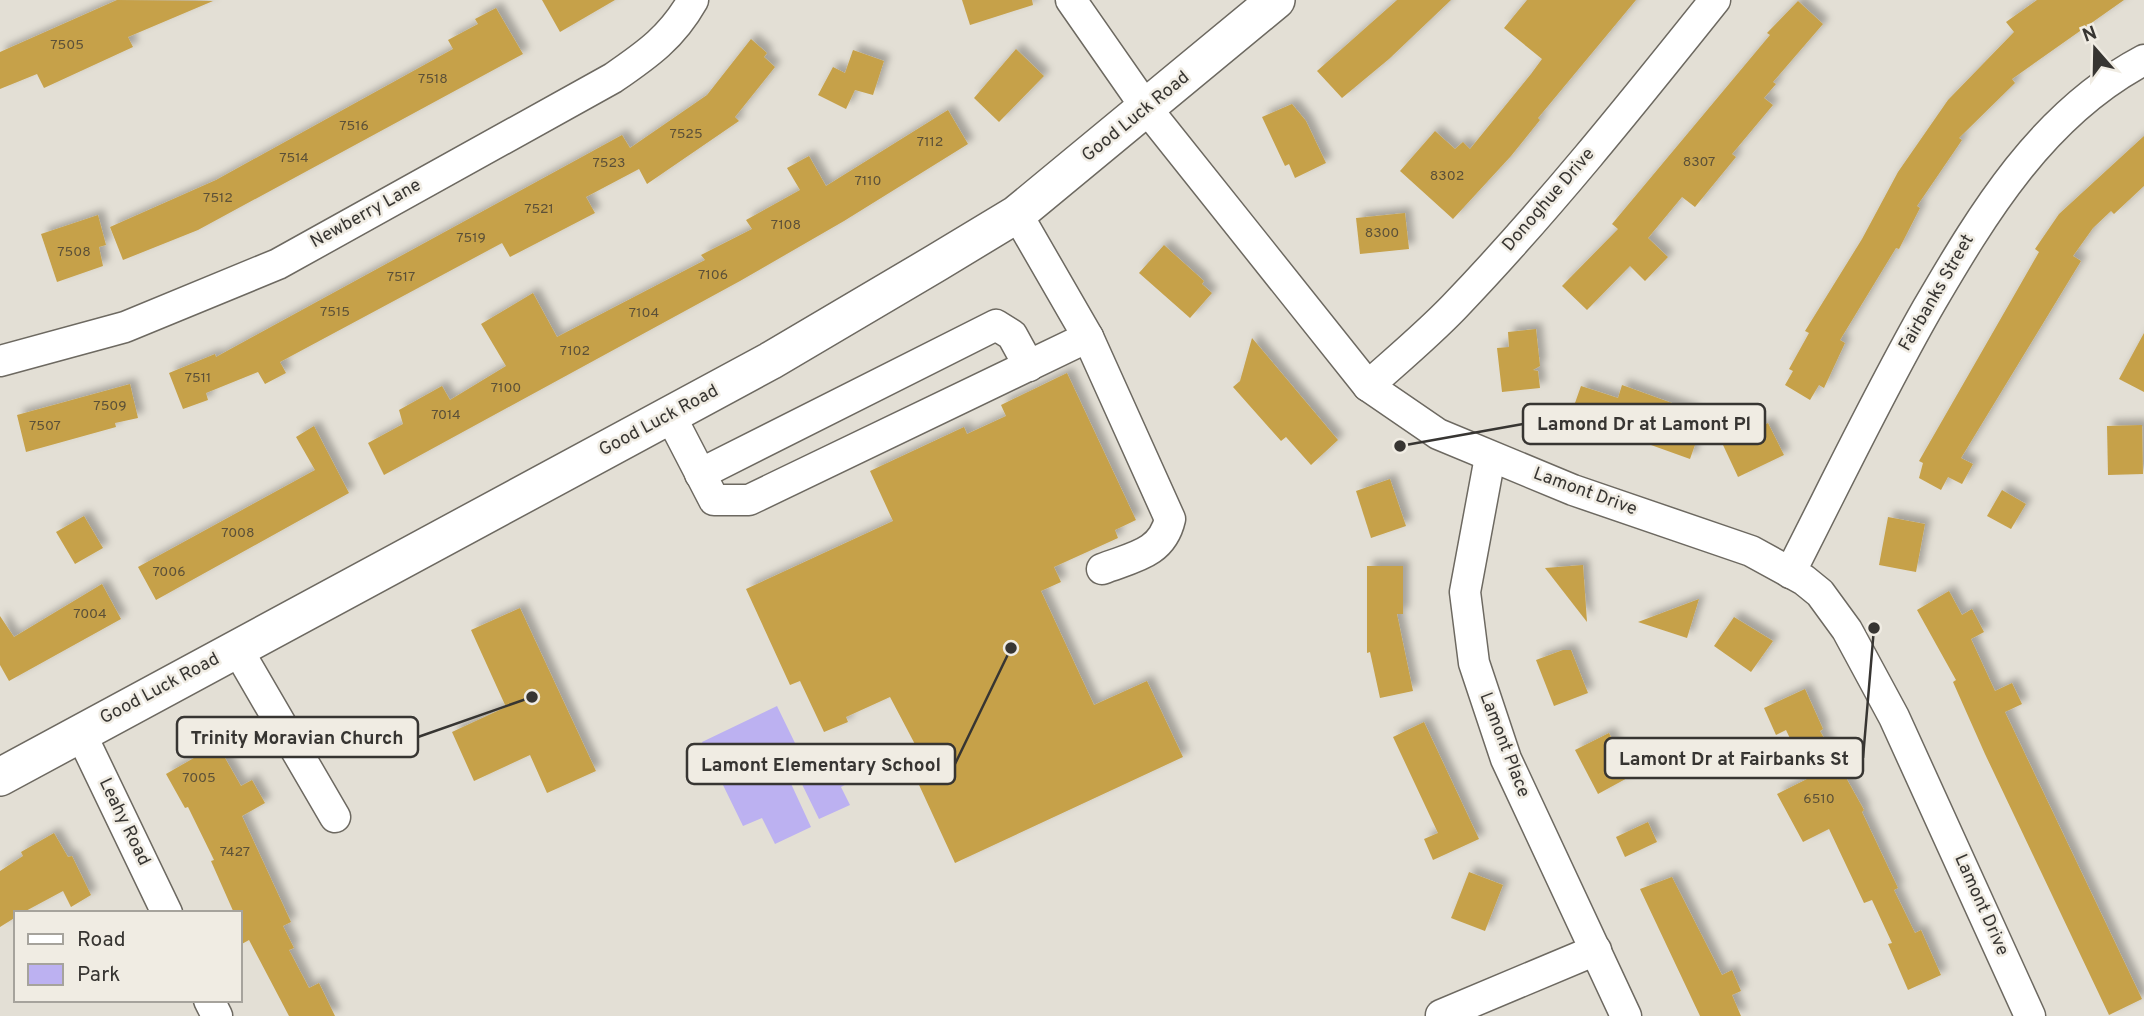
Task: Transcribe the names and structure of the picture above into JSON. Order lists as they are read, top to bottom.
{
  "streets": {
    "main road": ["Good Luck Road"],
    "street": [
      "Donoghue Drive",
      "Newberry Lane",
      "Fairbanks Street",
      "Lamont Drive",
      "Lamont Place",
      "Leahy Road"
    ]
  },
  "crossings": [
    ["Good Luck Road", "Lamont Drive"],
    ["Good Luck Road", "Leahy Road"],
    ["Donoghue Drive", "Lamont Drive"],
    ["Fairbanks Street", "Lamont Drive"],
    ["Lamont Drive", "Lamont Place"]
  ],
  "places": [
    "Lamond Dr at Lamont Pl",
    "Lamont Dr at Fairbanks St",
    "Lamont Elementary School",
    "Trinity Moravian Church"
  ],
  "house_numbers": [
    "7505",
    "7518",
    "7516",
    "7525",
    "7112",
    "7514",
    "8307",
    "7523",
    "8302",
    "7110",
    "7512",
    "7521",
    "7108",
    "8300",
    "7519",
    "7508",
    "7106",
    "7517",
    "7515",
    "7104",
    "7102",
    "7511",
    "7100",
    "7509",
    "7014",
    "7507",
    "7008",
    "7006",
    "7004",
    "7005",
    "6510",
    "7427"
  ],
  "legend": ["Road", "Park"],
  "north": "top"
}
